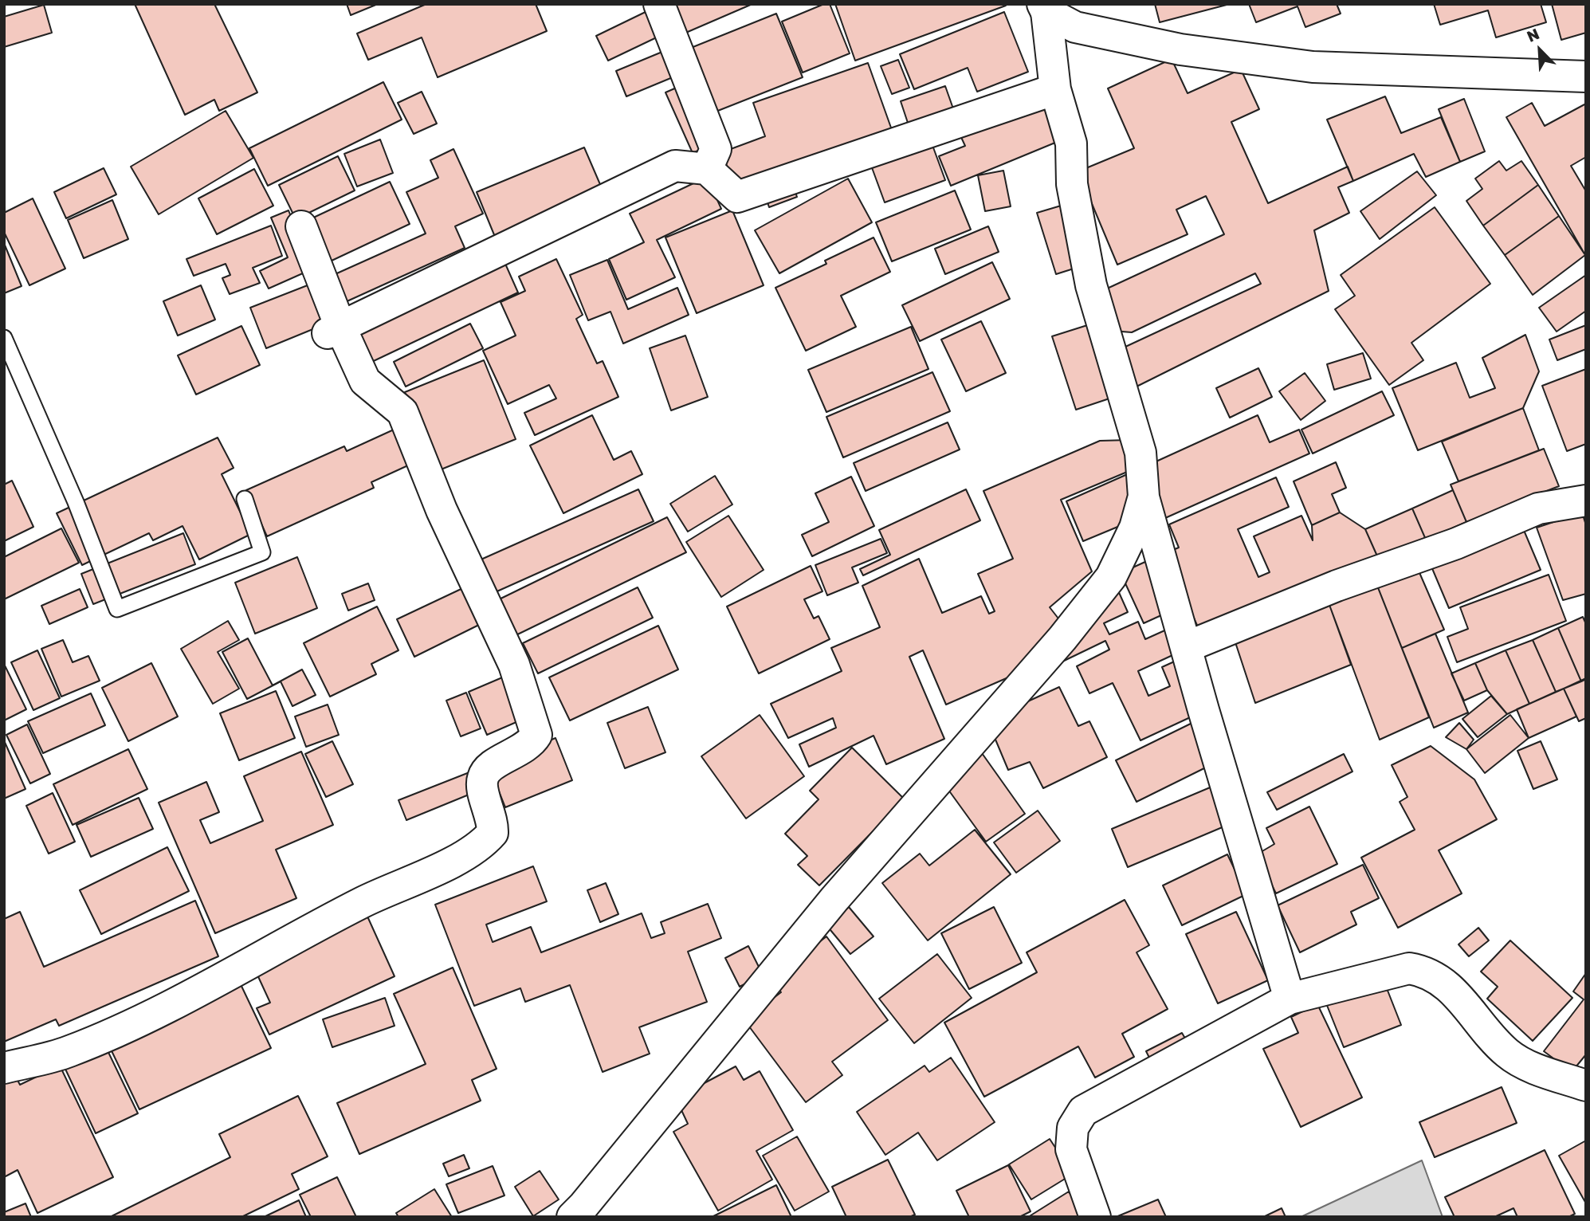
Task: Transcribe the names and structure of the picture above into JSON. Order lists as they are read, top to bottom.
{
  "north": "top left"
}
